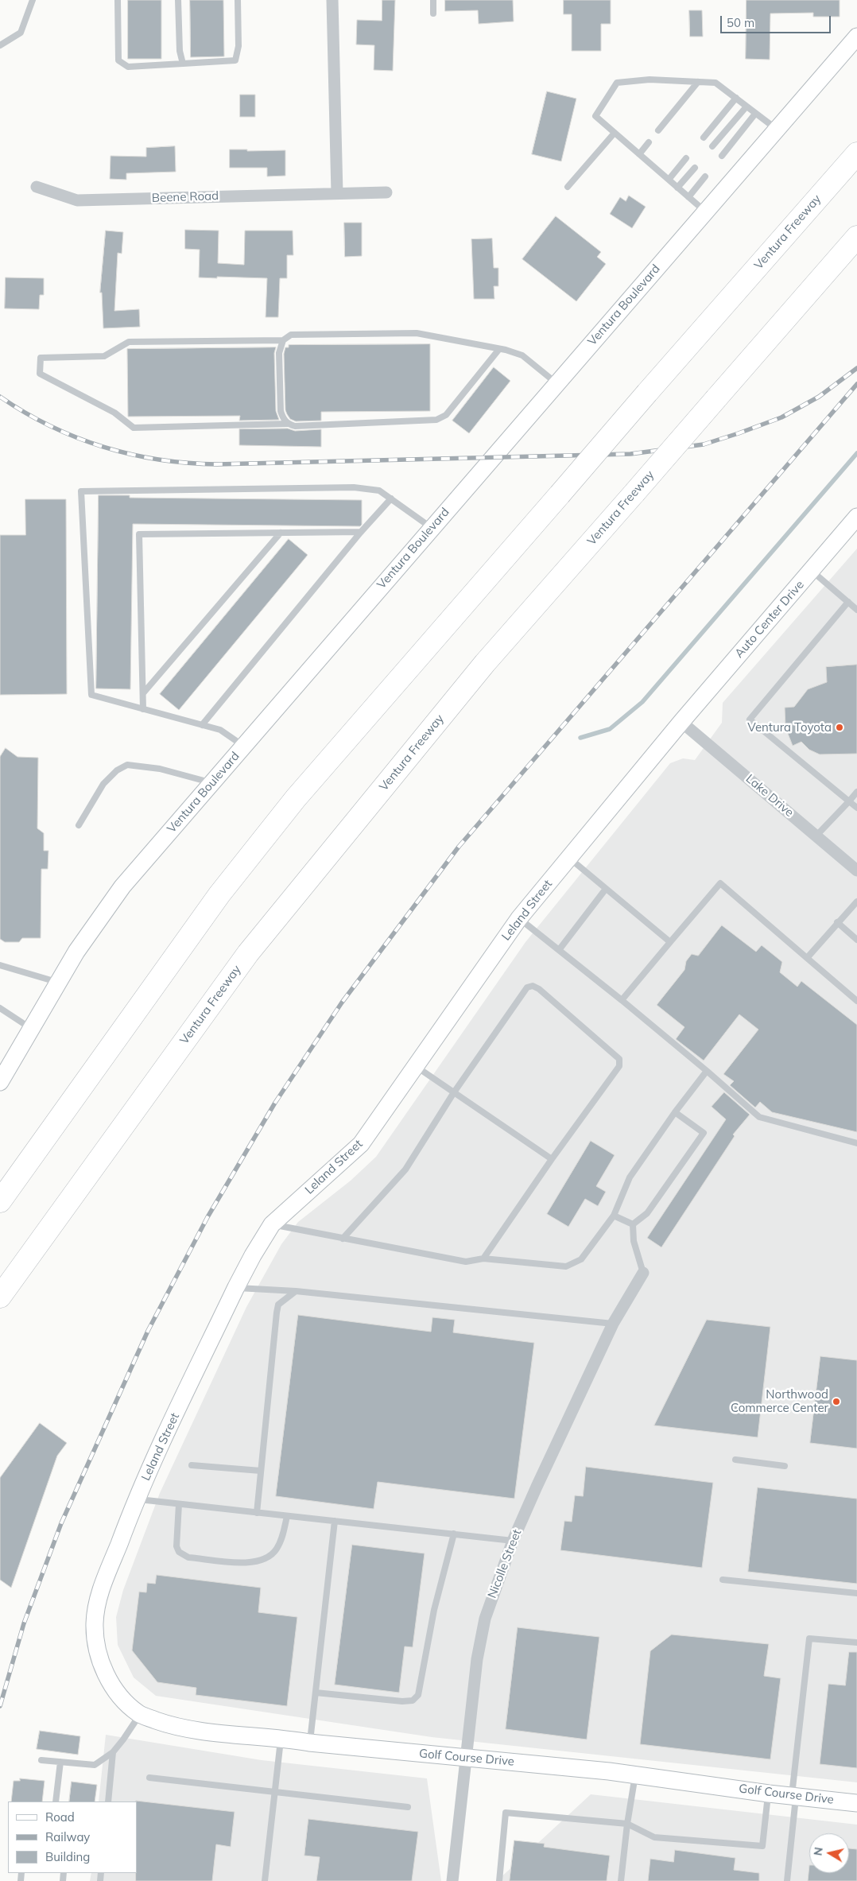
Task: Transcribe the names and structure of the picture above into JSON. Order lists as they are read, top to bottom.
{
  "streets": {
    "highway": ["Ventura Freeway"],
    "street": [
      "Beene Road",
      "Ventura Boulevard",
      "Auto Center Drive",
      "Lake Drive",
      "Leland Street",
      "Nicolle Street",
      "Golf Course Drive"
    ]
  },
  "crossings": [
    ["Auto Center Drive", "Lake Drive"],
    ["Auto Center Drive", "Leland Street"],
    ["Lake Drive", "Leland Street"],
    ["Leland Street", "Golf Course Drive"],
    ["Nicolle Street", "Golf Course Drive"]
  ],
  "places": ["Ventura Toyota", "Northwood Commerce Center"],
  "legend": ["Road", "Railway", "Building"],
  "scale_bar": "50 m",
  "north": "left"
}
